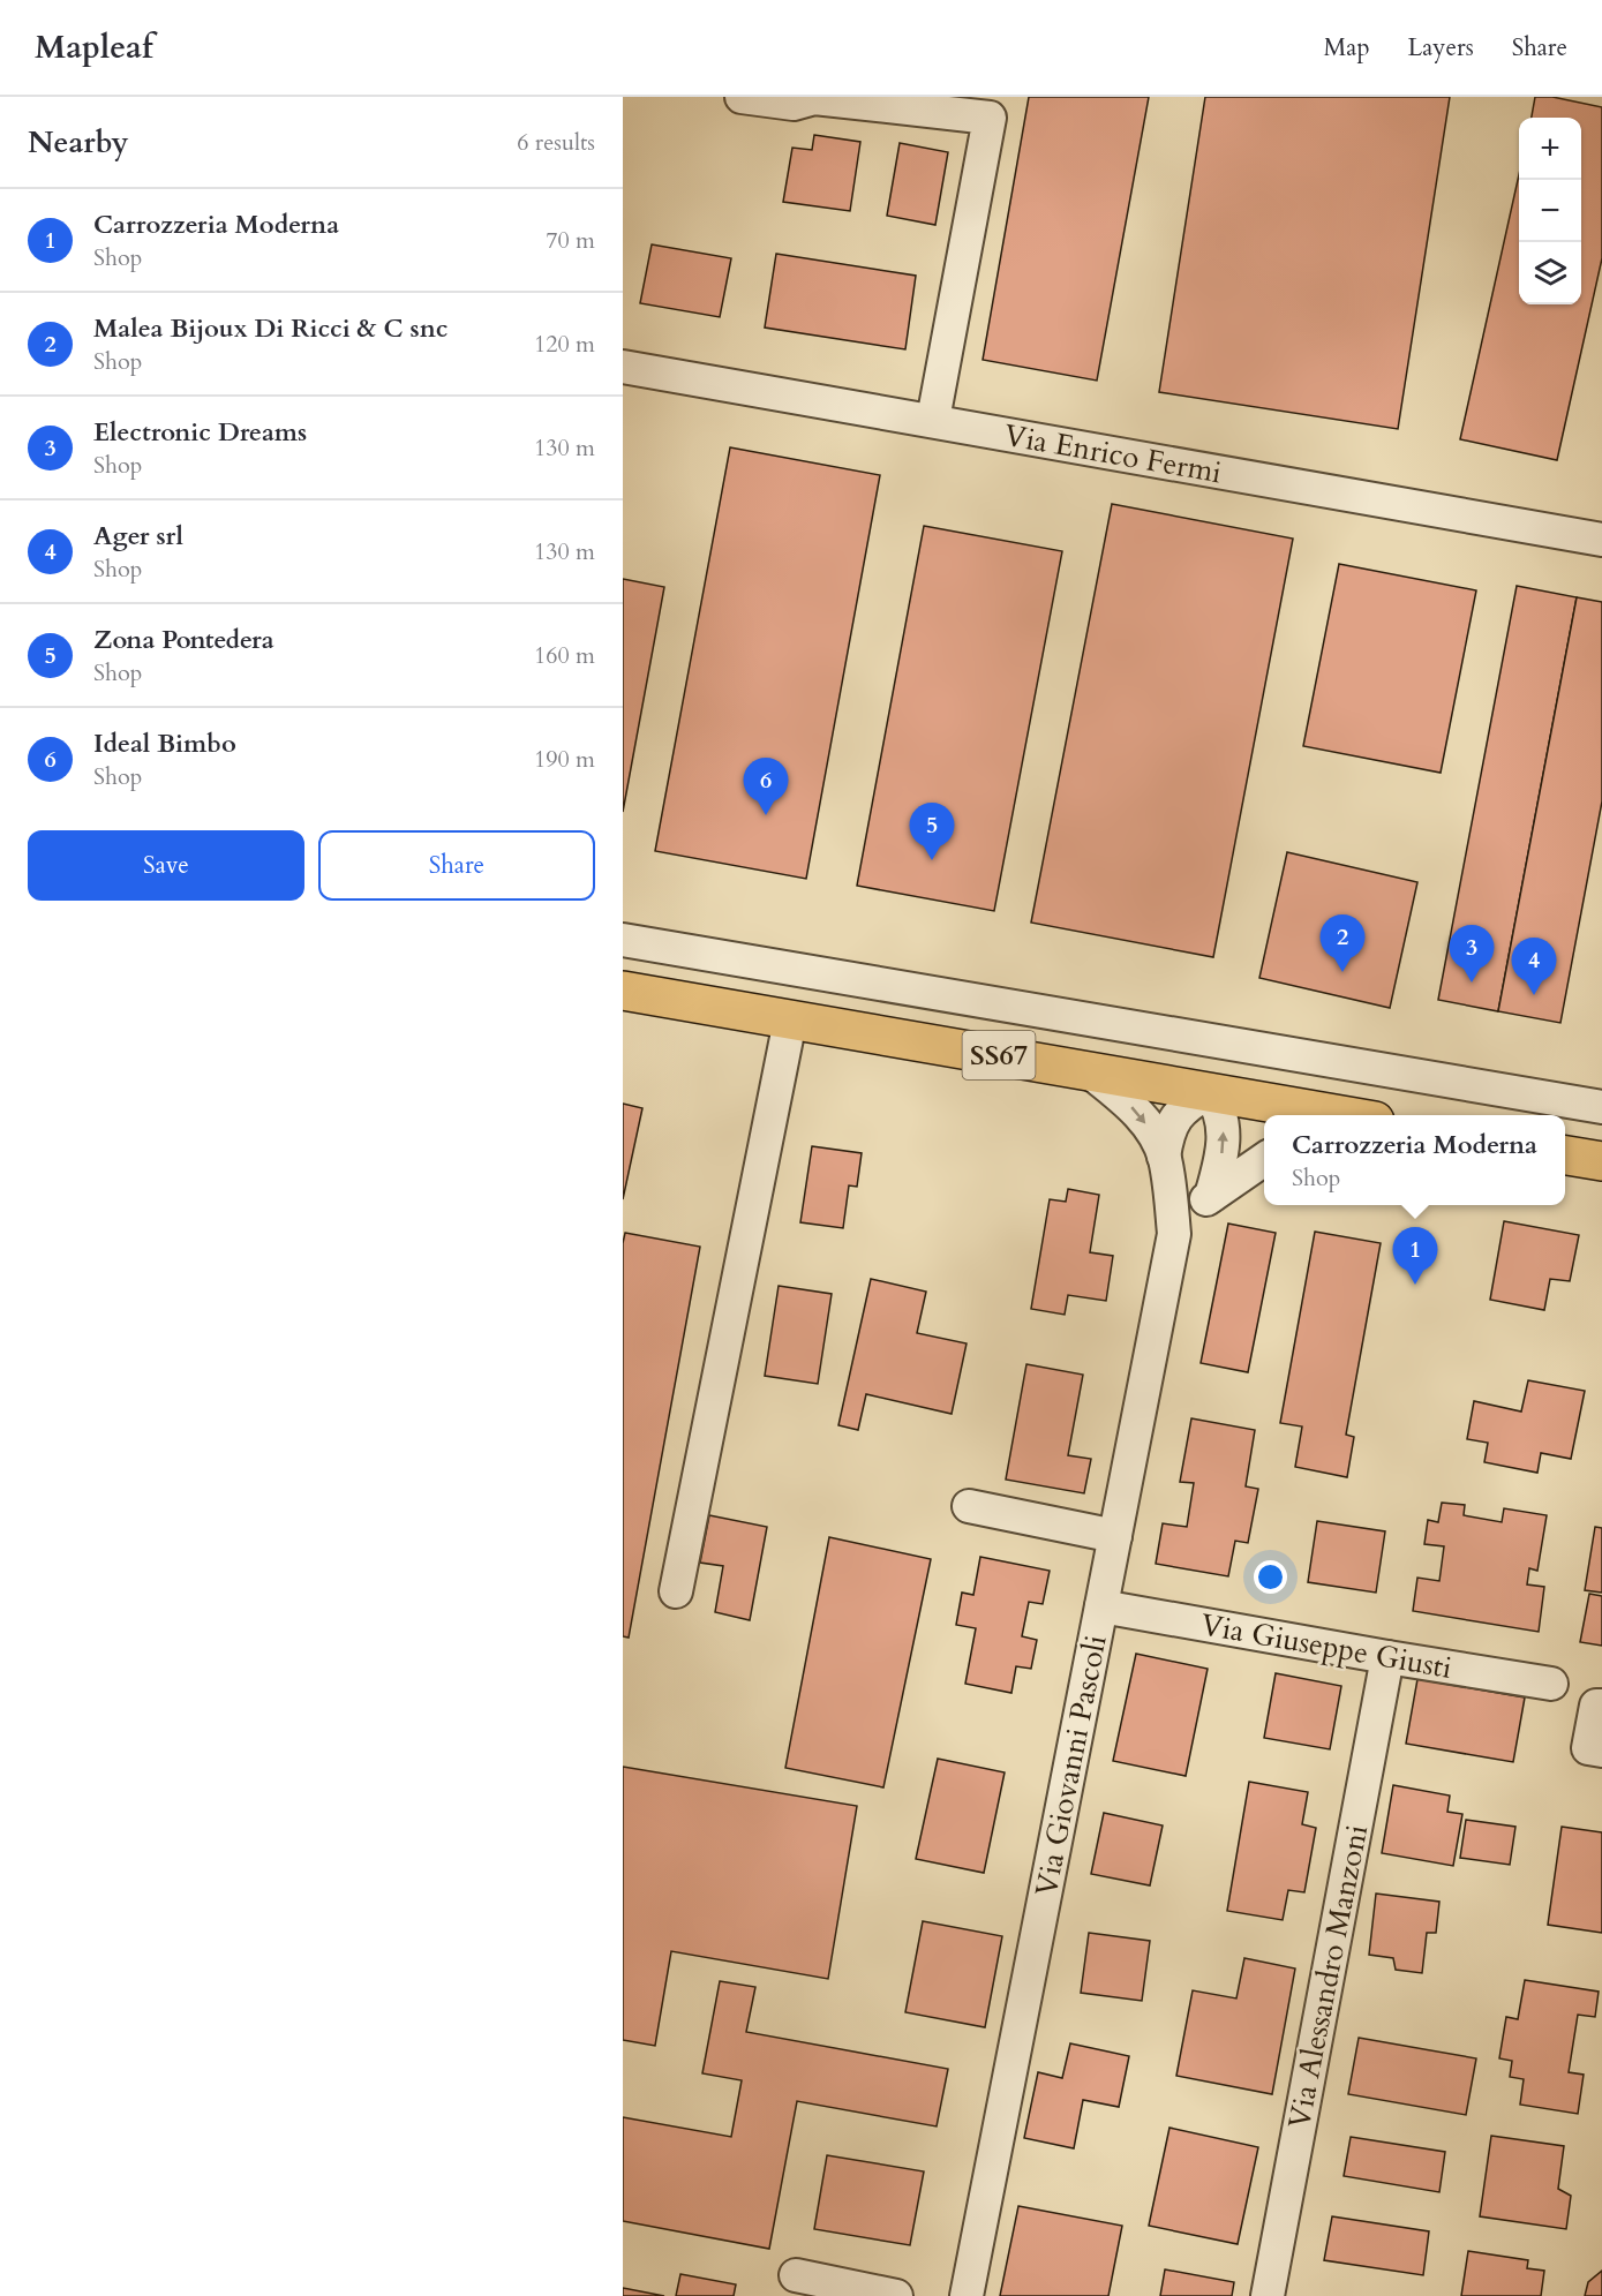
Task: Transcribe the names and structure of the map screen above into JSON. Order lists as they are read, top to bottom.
{
  "streets": {
    "main road": ["SS67"],
    "street": [
      "Via Enrico Fermi",
      "Via Giuseppe Giusti",
      "Via Giovanni Pascoli",
      "Via Alessandro Manzoni"
    ]
  },
  "crossings": [
    ["SS67", "Via Giovanni Pascoli"],
    ["Via Giuseppe Giusti", "Via Giovanni Pascoli"],
    ["Via Giuseppe Giusti", "Via Alessandro Manzoni"]
  ],
  "page": {
    "header": "Mapleaf",
    "nav": ["Map", "Layers", "Share"],
    "heading": ["Nearby", "6 results"],
    "map_buttons": ["+", "−"],
    "list": [
      {
        "mark": "1",
        "name": "Carrozzeria Moderna",
        "note": "Shop",
        "value": "70 m"
      },
      {
        "mark": "2",
        "name": "Malea Bijoux Di Ricci & C snc",
        "note": "Shop",
        "value": "120 m"
      },
      {
        "mark": "3",
        "name": "Electronic Dreams",
        "note": "Shop",
        "value": "130 m"
      },
      {
        "mark": "4",
        "name": "Ager srl",
        "note": "Shop",
        "value": "130 m"
      },
      {
        "mark": "5",
        "name": "Zona Pontedera",
        "note": "Shop",
        "value": "160 m"
      },
      {
        "mark": "6",
        "name": "Ideal Bimbo",
        "note": "Shop",
        "value": "190 m"
      }
    ],
    "pins": [
      "6",
      "5",
      "2",
      "3",
      "4",
      "1"
    ],
    "buttons": ["Save", "Share"],
    "popup": ["Carrozzeria Moderna", "Shop"]
  }
}
